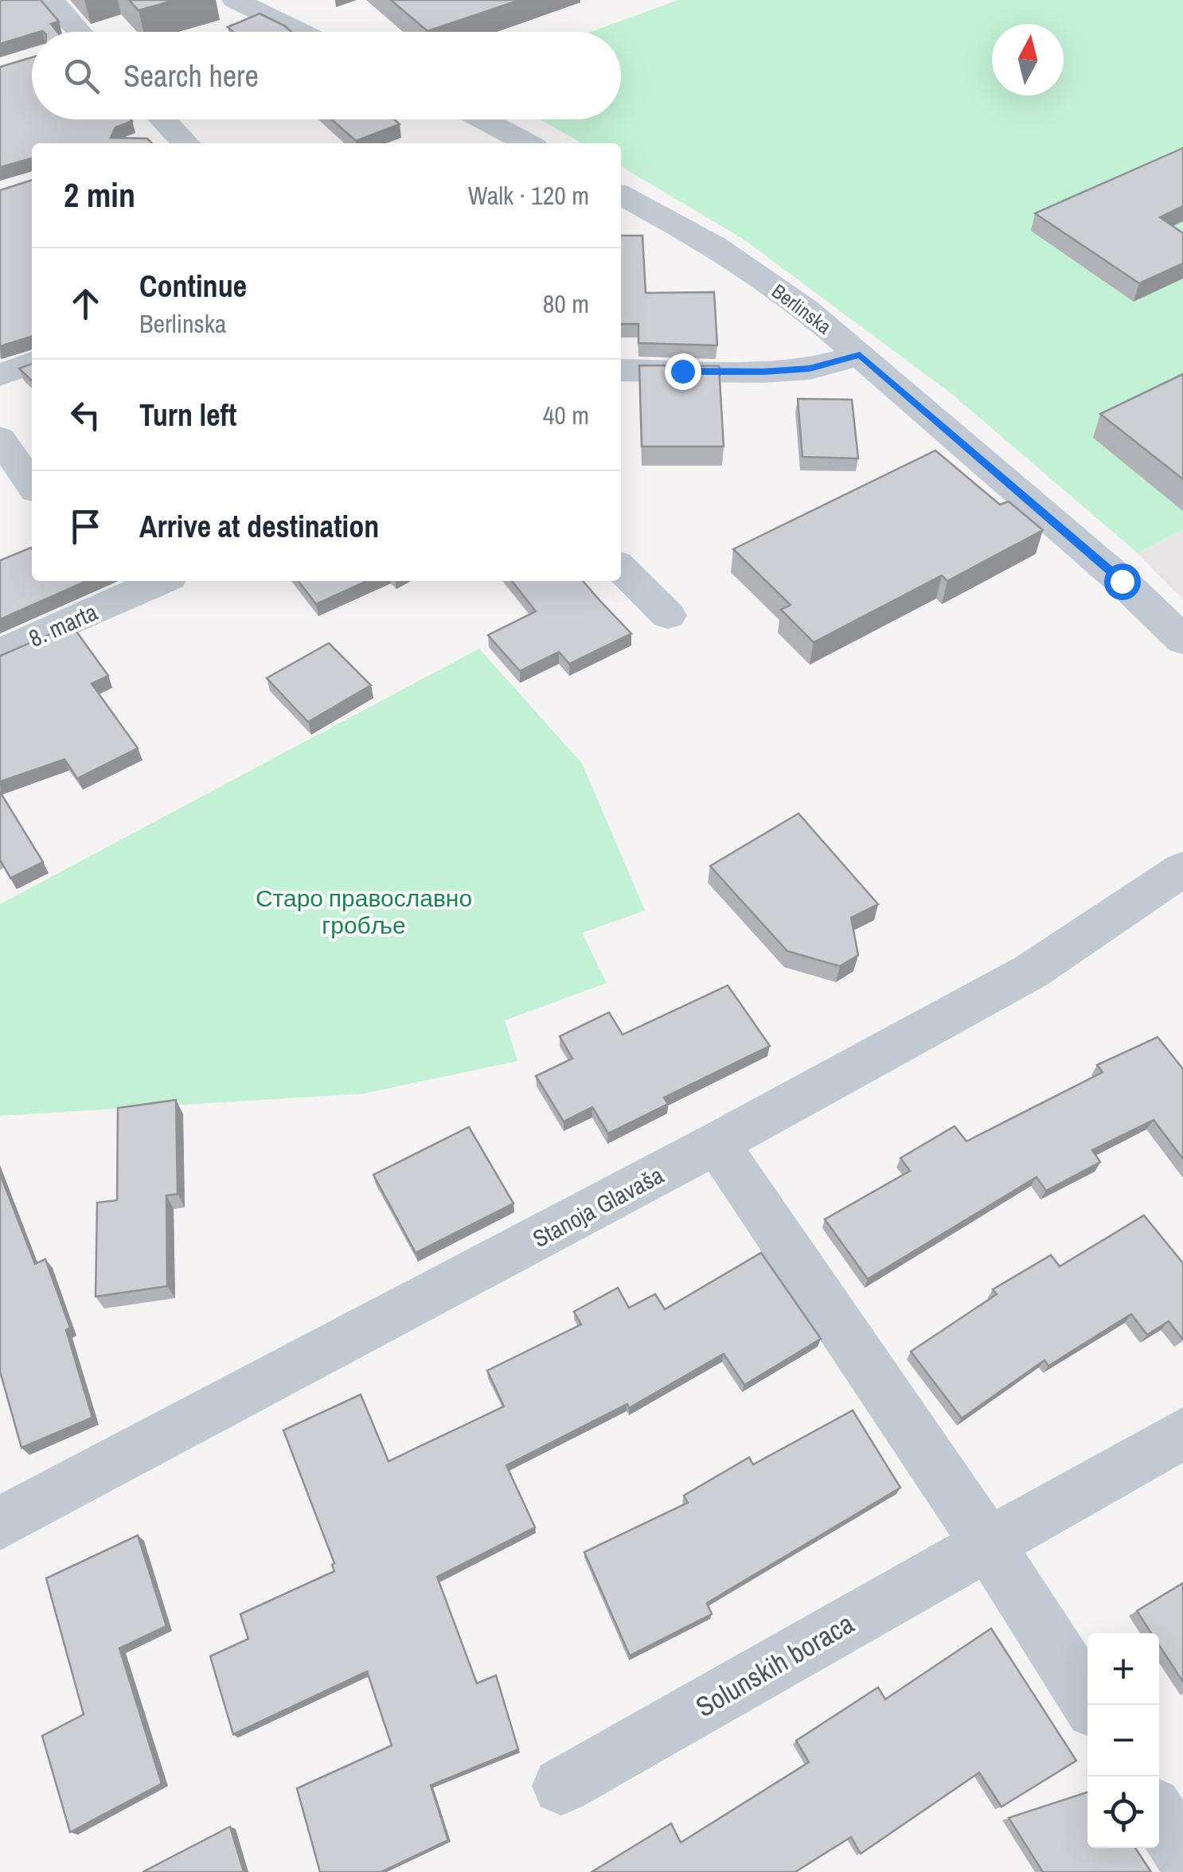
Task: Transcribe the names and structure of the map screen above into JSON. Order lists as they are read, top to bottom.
{
  "streets": {
    "street": [
      "Berlinska",
      "8. marta",
      "Stanoja Glavaša",
      "Solunskih boraca"
    ]
  },
  "parks": ["Старо православно гробље"],
  "north": "top",
  "page": {
    "search": "Search here",
    "heading": ["2 min", "Walk · 120 m"],
    "list": [
      ["Continue", "Berlinska", "80 m"],
      ["Turn left", "40 m"],
      "Arrive at destination"
    ],
    "map_buttons": ["+", "−"]
  }
}
